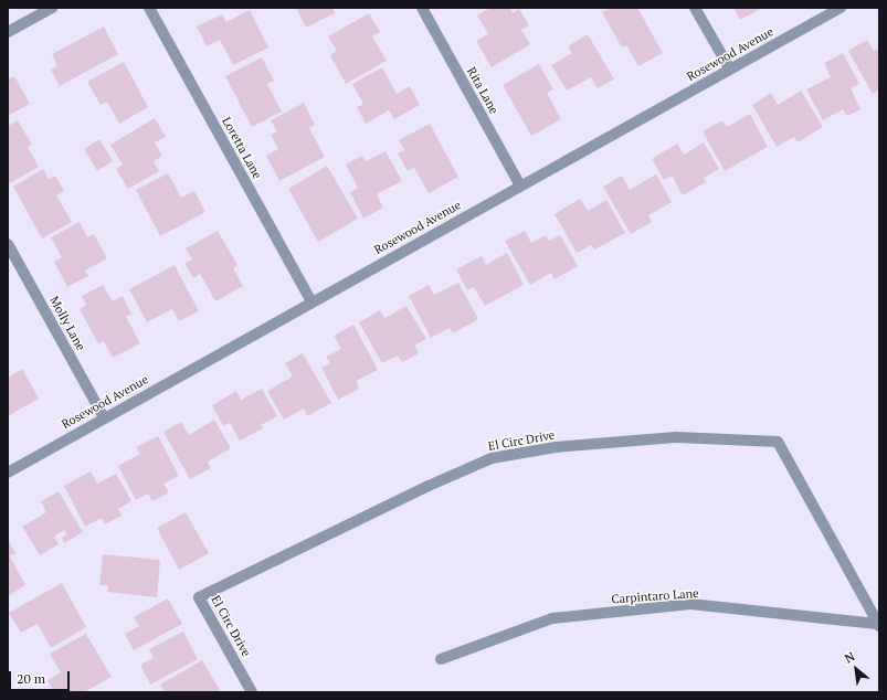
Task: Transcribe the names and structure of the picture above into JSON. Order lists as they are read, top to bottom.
{
  "streets": {
    "street": [
      "Rosewood Avenue",
      "Rita Lane",
      "Loretta Lane",
      "Molly Lane",
      "El Circ Drive",
      "Carpintaro Lane"
    ]
  },
  "crossings": [
    ["Rosewood Avenue", "Rita Lane"],
    ["Rosewood Avenue", "Loretta Lane"],
    ["Rosewood Avenue", "Molly Lane"],
    ["El Circ Drive", "Carpintaro Lane"]
  ],
  "scale_bar": "20 m",
  "north": "top left"
}
